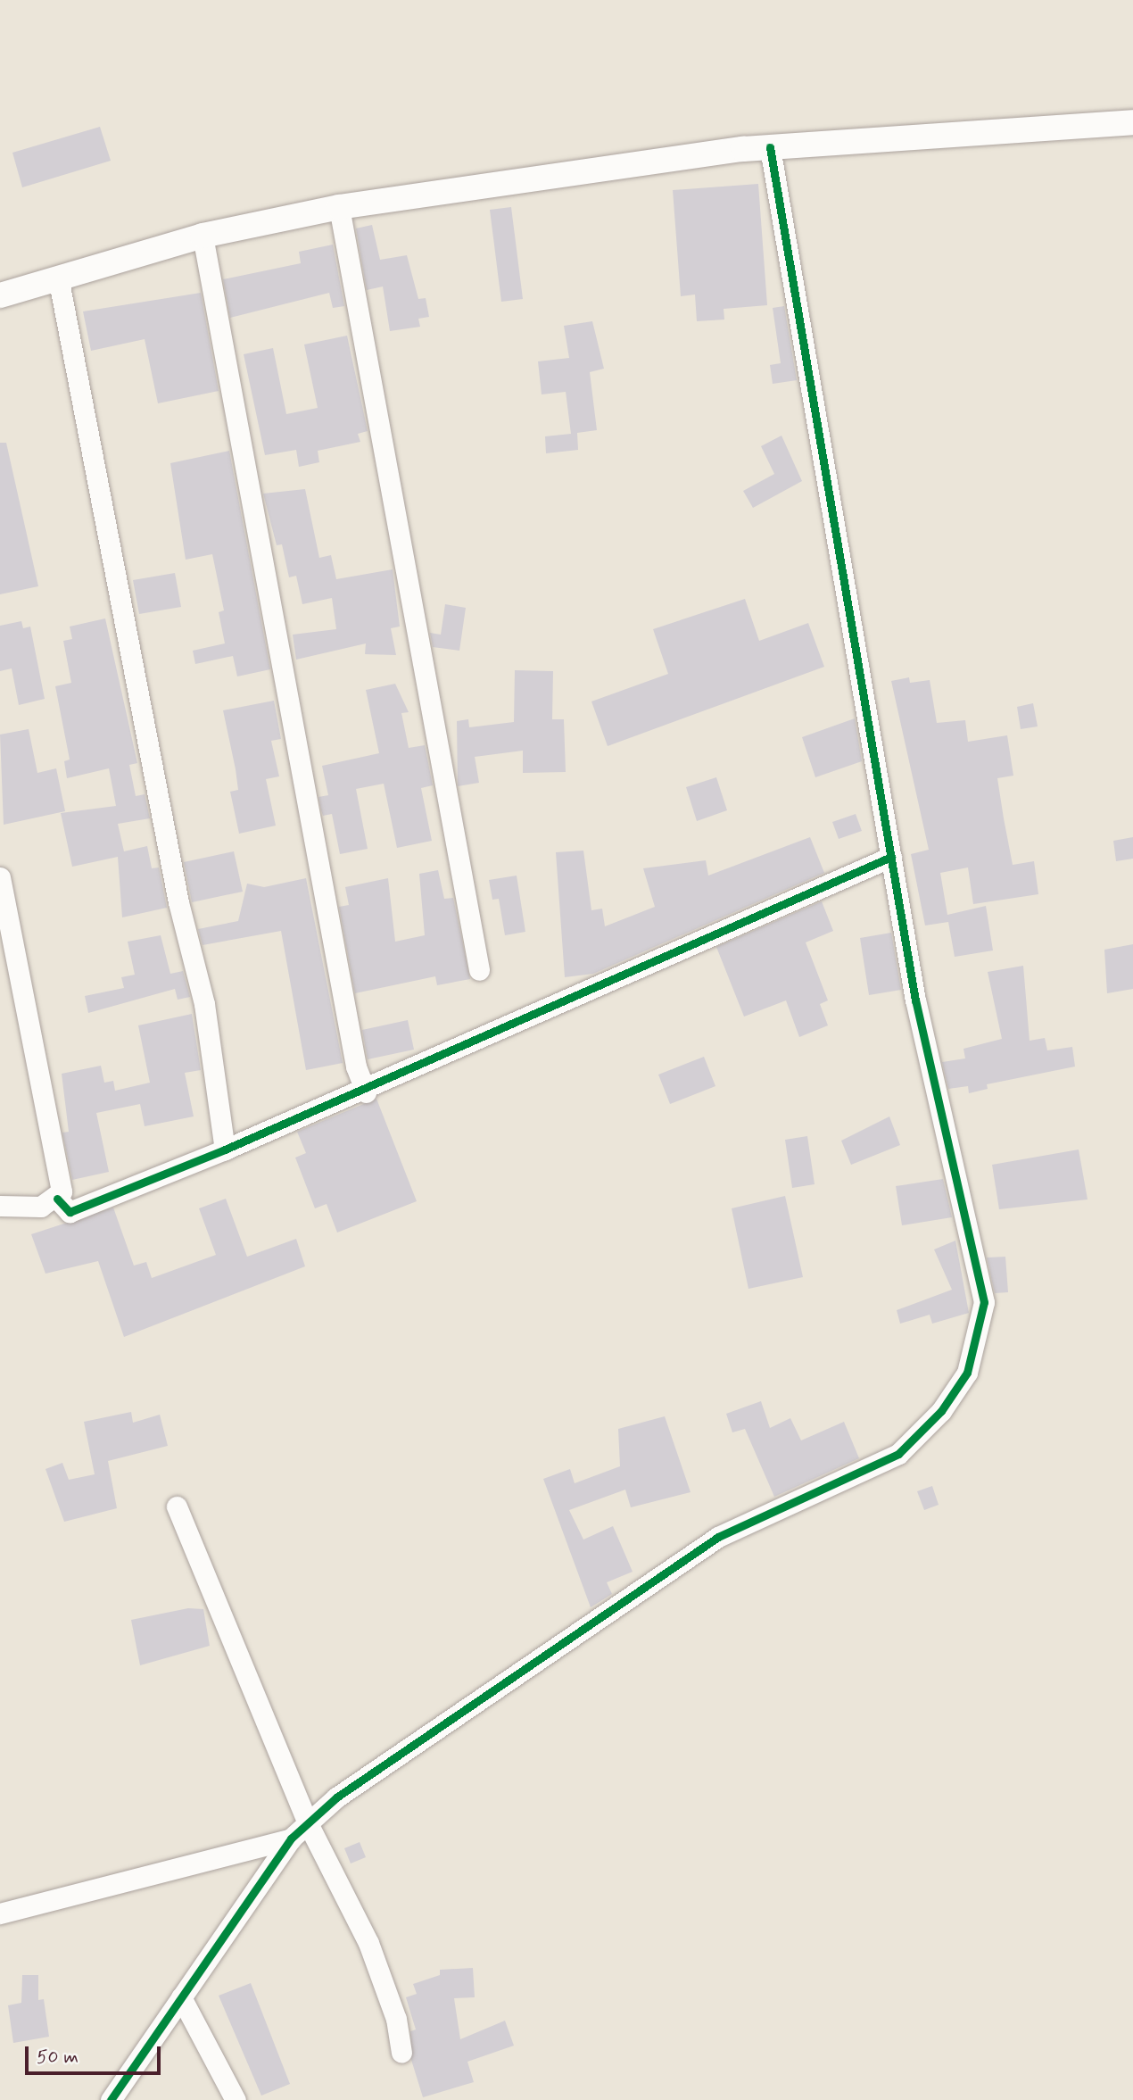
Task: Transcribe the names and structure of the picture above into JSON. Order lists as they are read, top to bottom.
{
  "scale_bar": "50 m"
}
